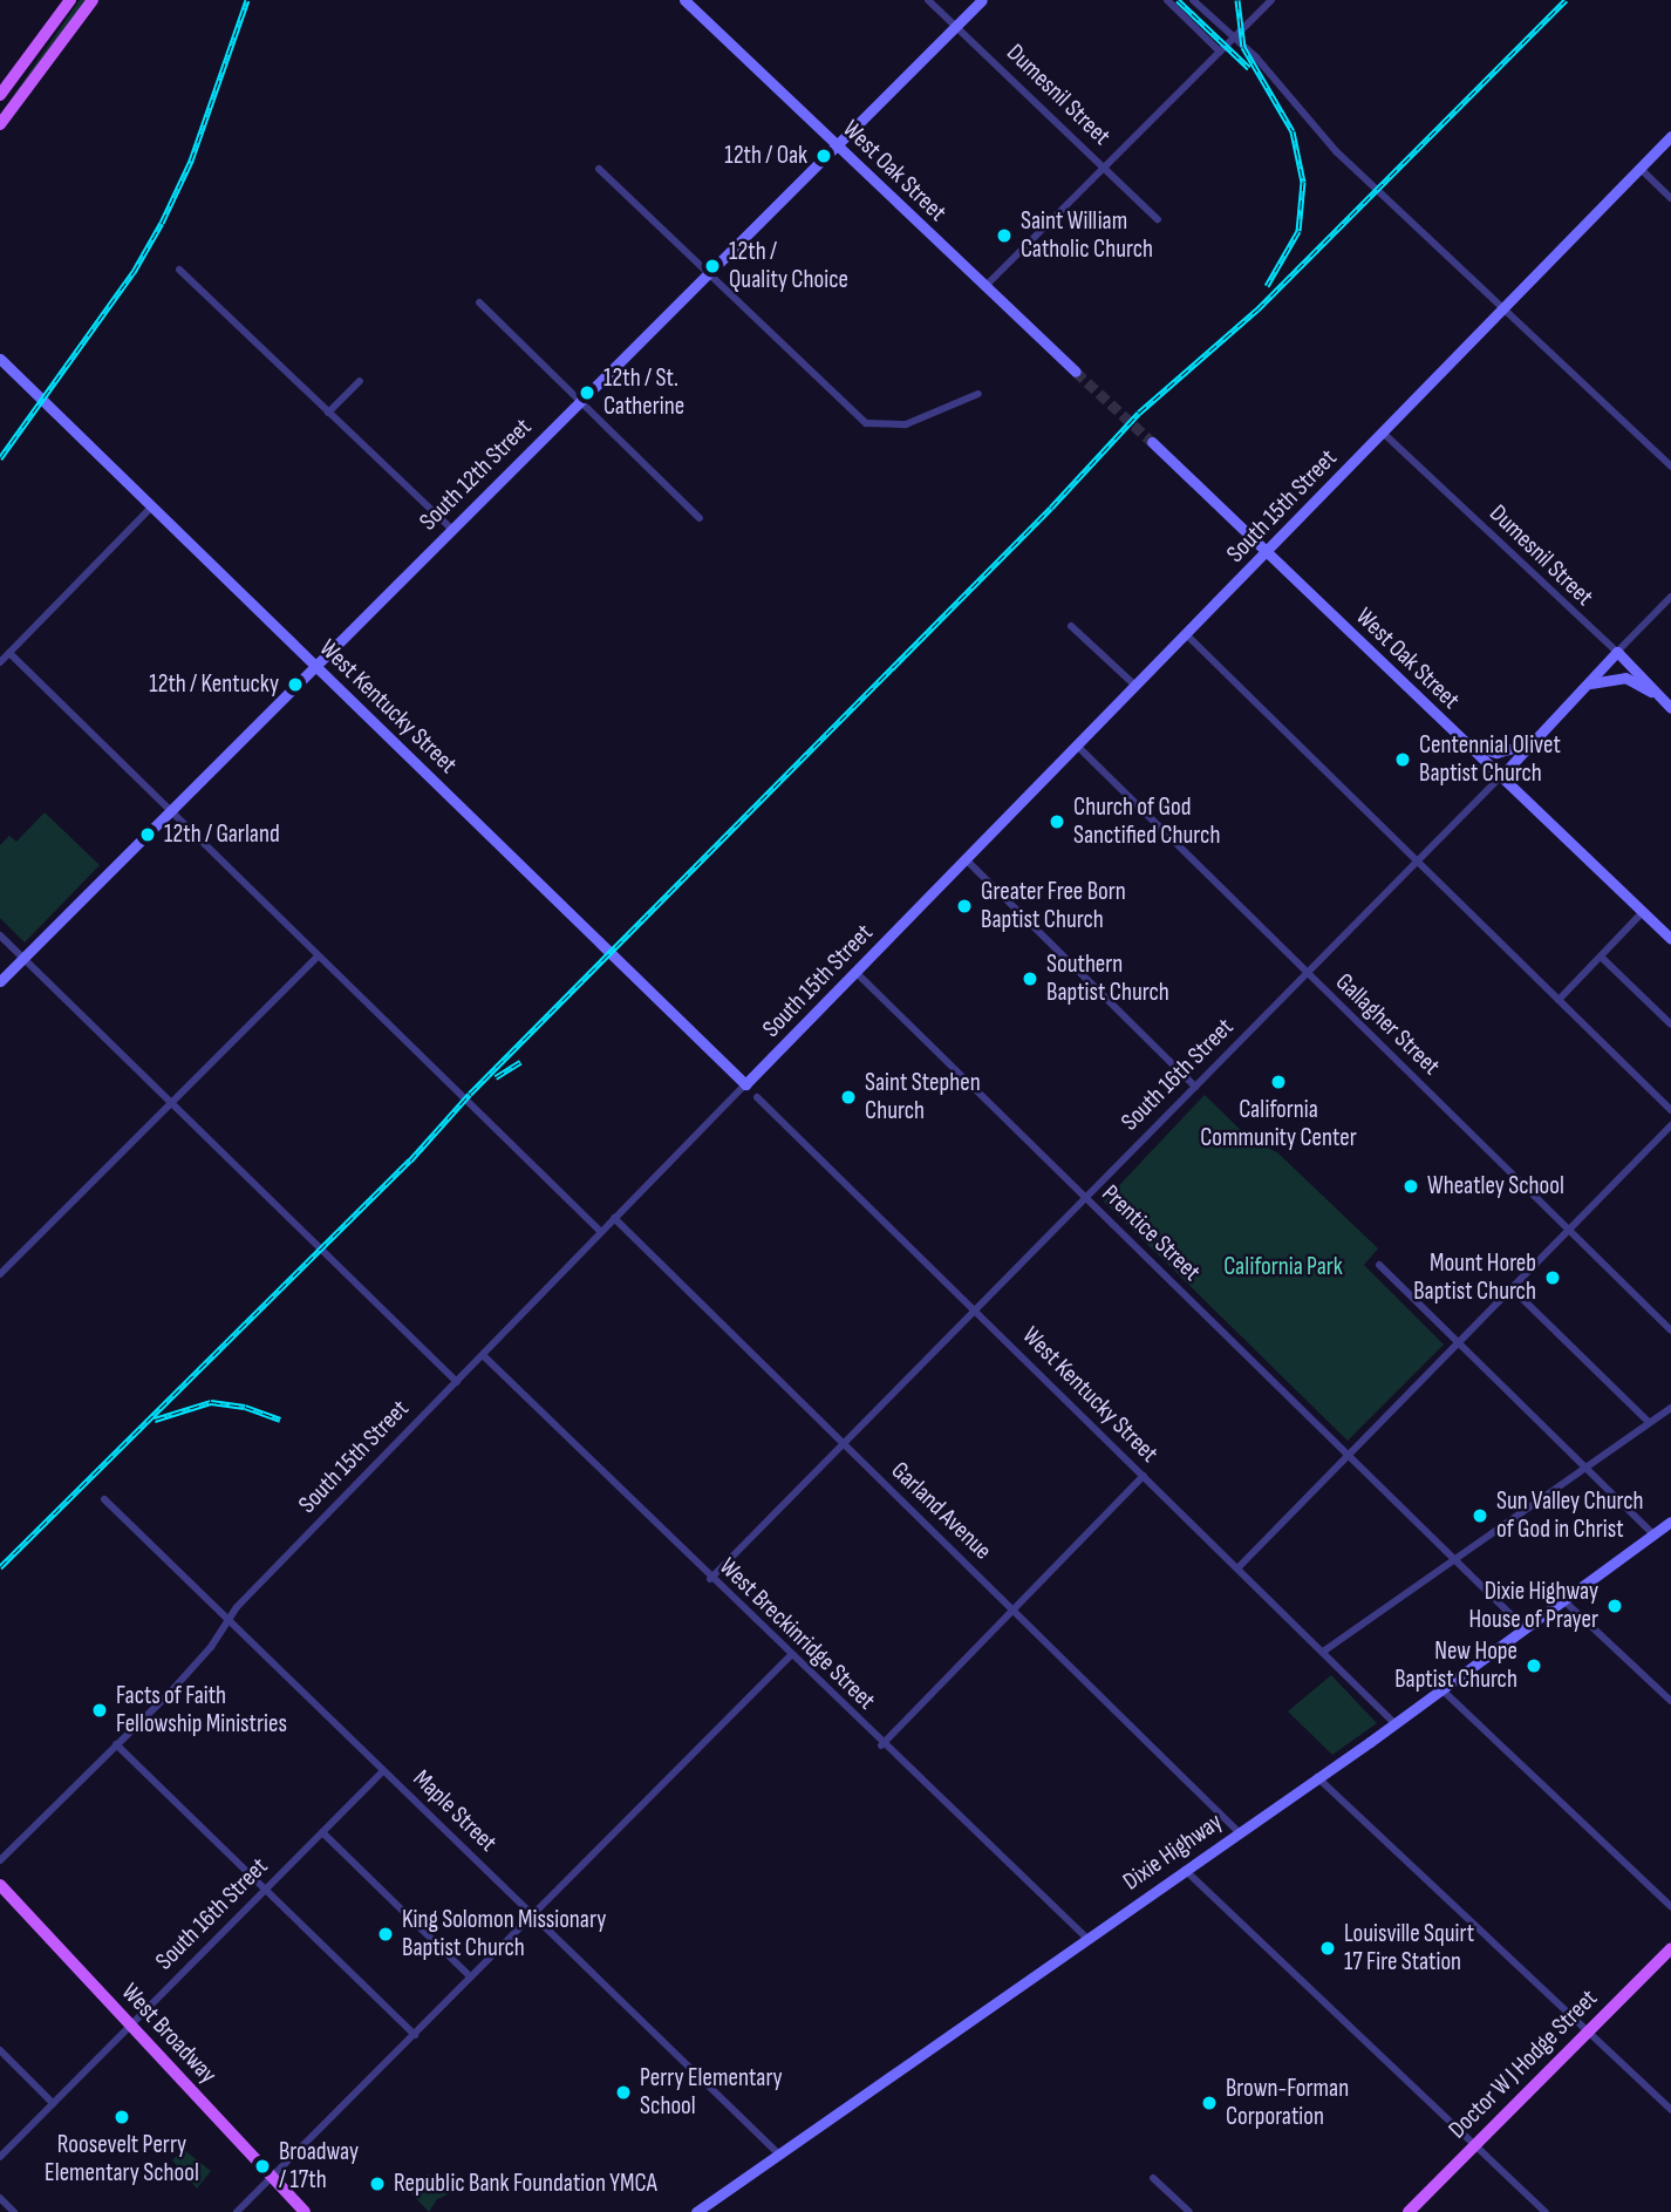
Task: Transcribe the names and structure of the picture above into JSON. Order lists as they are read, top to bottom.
{
  "streets": {
    "main road": ["West Broadway", "Doctor W J Hodge Street"],
    "street": [
      "Dumesnil Street",
      "West Oak Street",
      "South 12th Street",
      "South 15th Street",
      "West Kentucky Street",
      "Gallagher Street",
      "South 16th Street",
      "Prentice Street",
      "Garland Avenue",
      "West Breckinridge Street",
      "Maple Street",
      "Dixie Highway"
    ]
  },
  "crossings": [
    ["Dumesnil Street", "South 12th Street"],
    ["Dumesnil Street", "South 15th Street"],
    ["Dumesnil Street", "South 16th Street"],
    ["West Oak Street", "South 12th Street"],
    ["West Oak Street", "South 15th Street"],
    ["West Oak Street", "South 16th Street"],
    ["South 12th Street", "West Kentucky Street"],
    ["South 15th Street", "West Kentucky Street"],
    ["South 15th Street", "Gallagher Street"],
    ["South 15th Street", "Prentice Street"],
    ["South 15th Street", "Garland Avenue"],
    ["South 15th Street", "West Breckinridge Street"],
    ["South 15th Street", "Maple Street"],
    ["West Kentucky Street", "South 16th Street"],
    ["West Kentucky Street", "Dixie Highway"],
    ["Gallagher Street", "South 16th Street"],
    ["South 16th Street", "Prentice Street"],
    ["South 16th Street", "Garland Avenue"],
    ["South 16th Street", "West Breckinridge Street"],
    ["South 16th Street", "Maple Street"],
    ["South 16th Street", "West Broadway"],
    ["Prentice Street", "Dixie Highway"],
    ["Garland Avenue", "Dixie Highway"],
    ["West Breckinridge Street", "Dixie Highway"],
    ["Maple Street", "Dixie Highway"]
  ],
  "parks": ["California Park"],
  "places": [
    "12th / Oak",
    "Saint William Catholic Church",
    "12th / Quality Choice",
    "12th / St. Catherine",
    "12th / Kentucky",
    "Centennial Olivet Baptist Church",
    "Church of God Sanctified Church",
    "12th / Garland",
    "Greater Free Born Baptist Church",
    "Southern Baptist Church",
    "California Community Center",
    "Saint Stephen Church",
    "Wheatley School",
    "Mount Horeb Baptist Church",
    "Sun Valley Church of God in Christ",
    "Dixie Highway House of Prayer",
    "New Hope Baptist Church",
    "Facts of Faith Fellowship Ministries",
    "King Solomon Missionary Baptist Church",
    "Louisville Squirt 17 Fire Station",
    "Perry Elementary School",
    "Brown-Forman Corporation",
    "Roosevelt Perry Elementary School",
    "Broadway / 17th",
    "Republic Bank Foundation YMCA"
  ]
}
